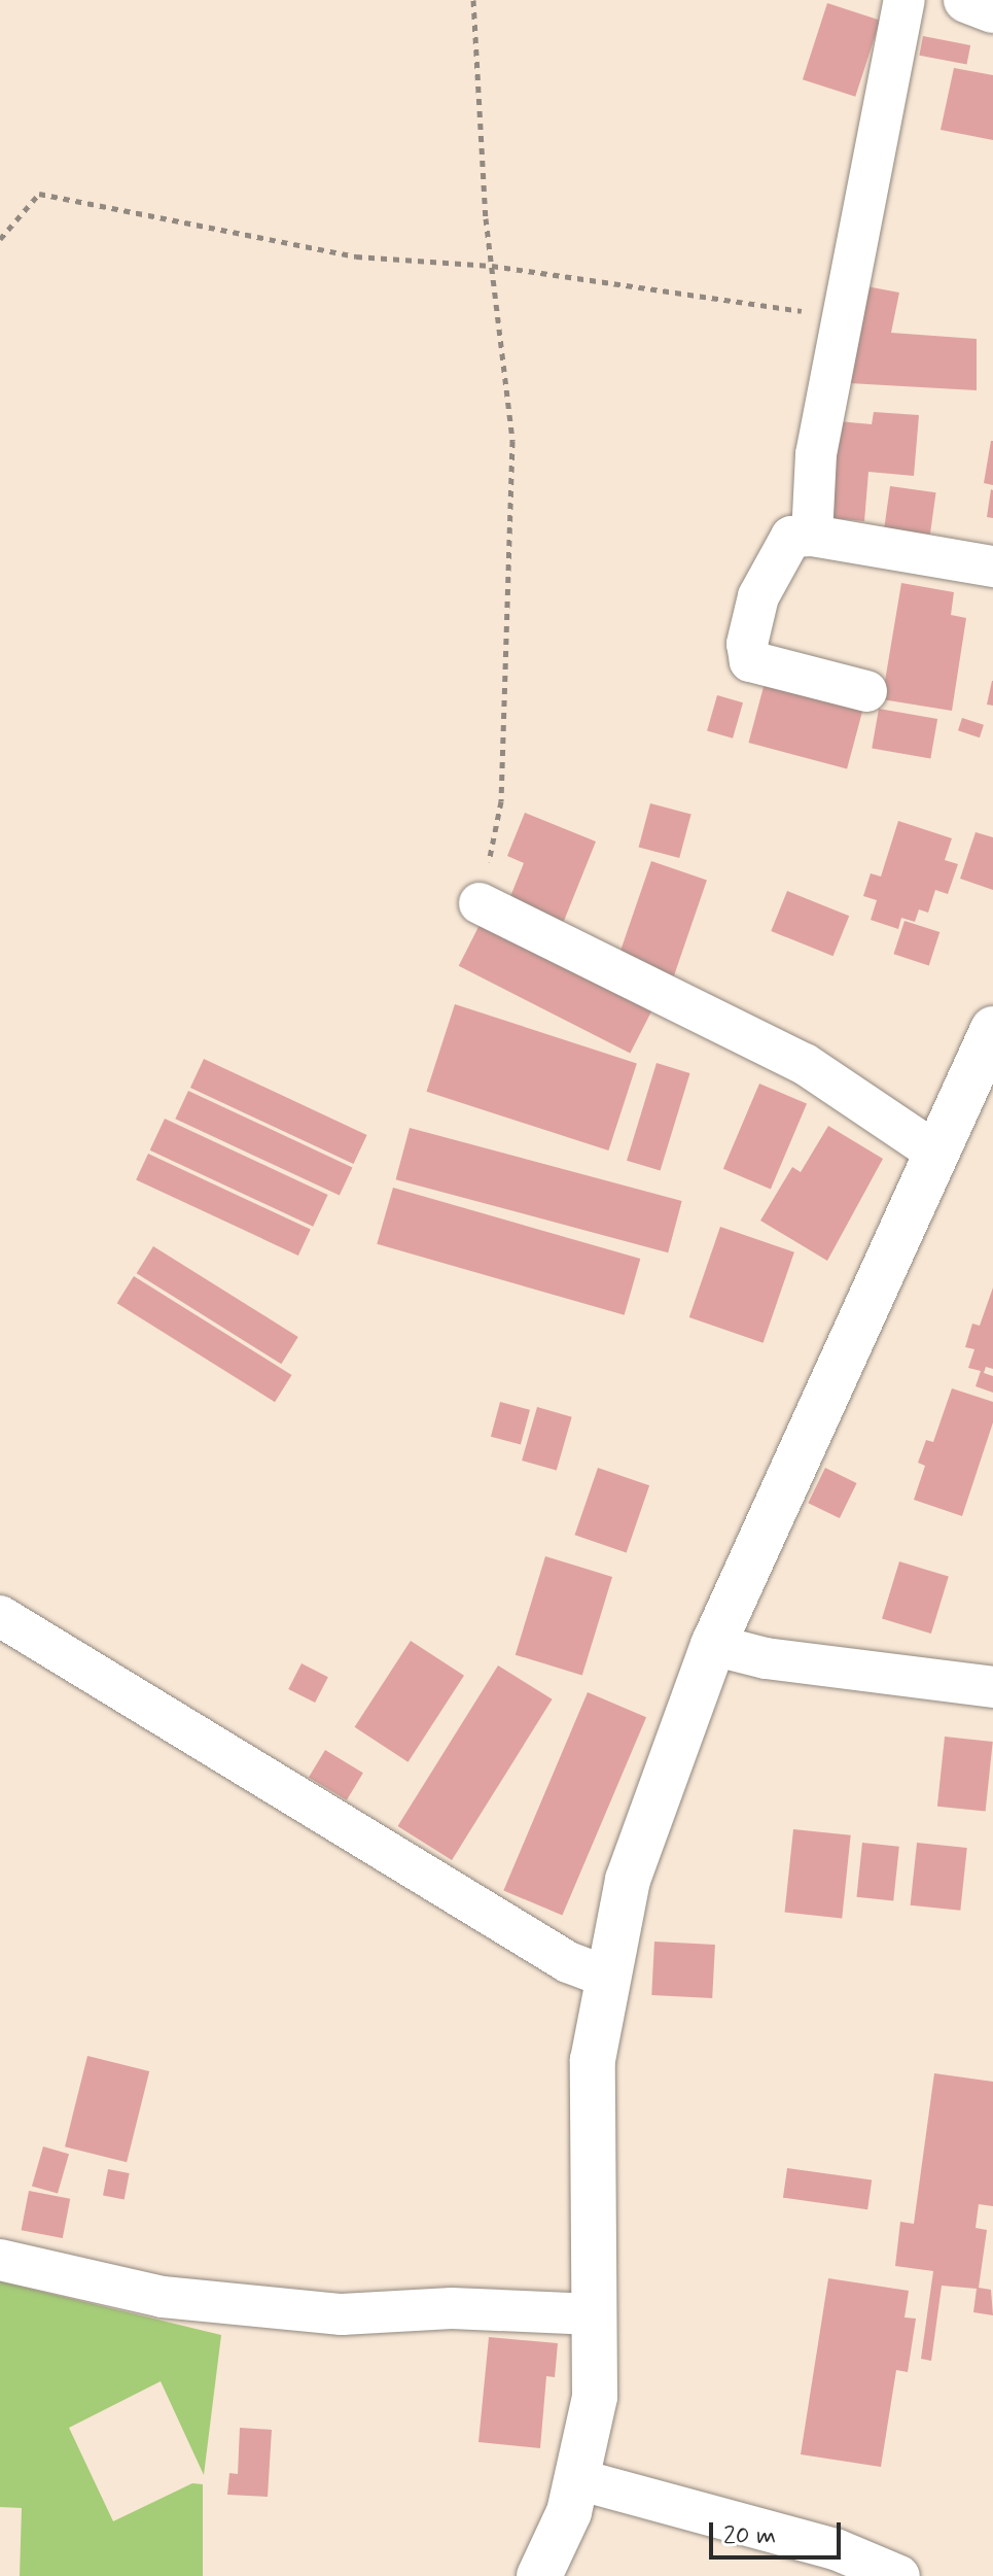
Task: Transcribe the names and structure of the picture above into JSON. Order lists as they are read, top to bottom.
{
  "scale_bar": "20 m"
}
